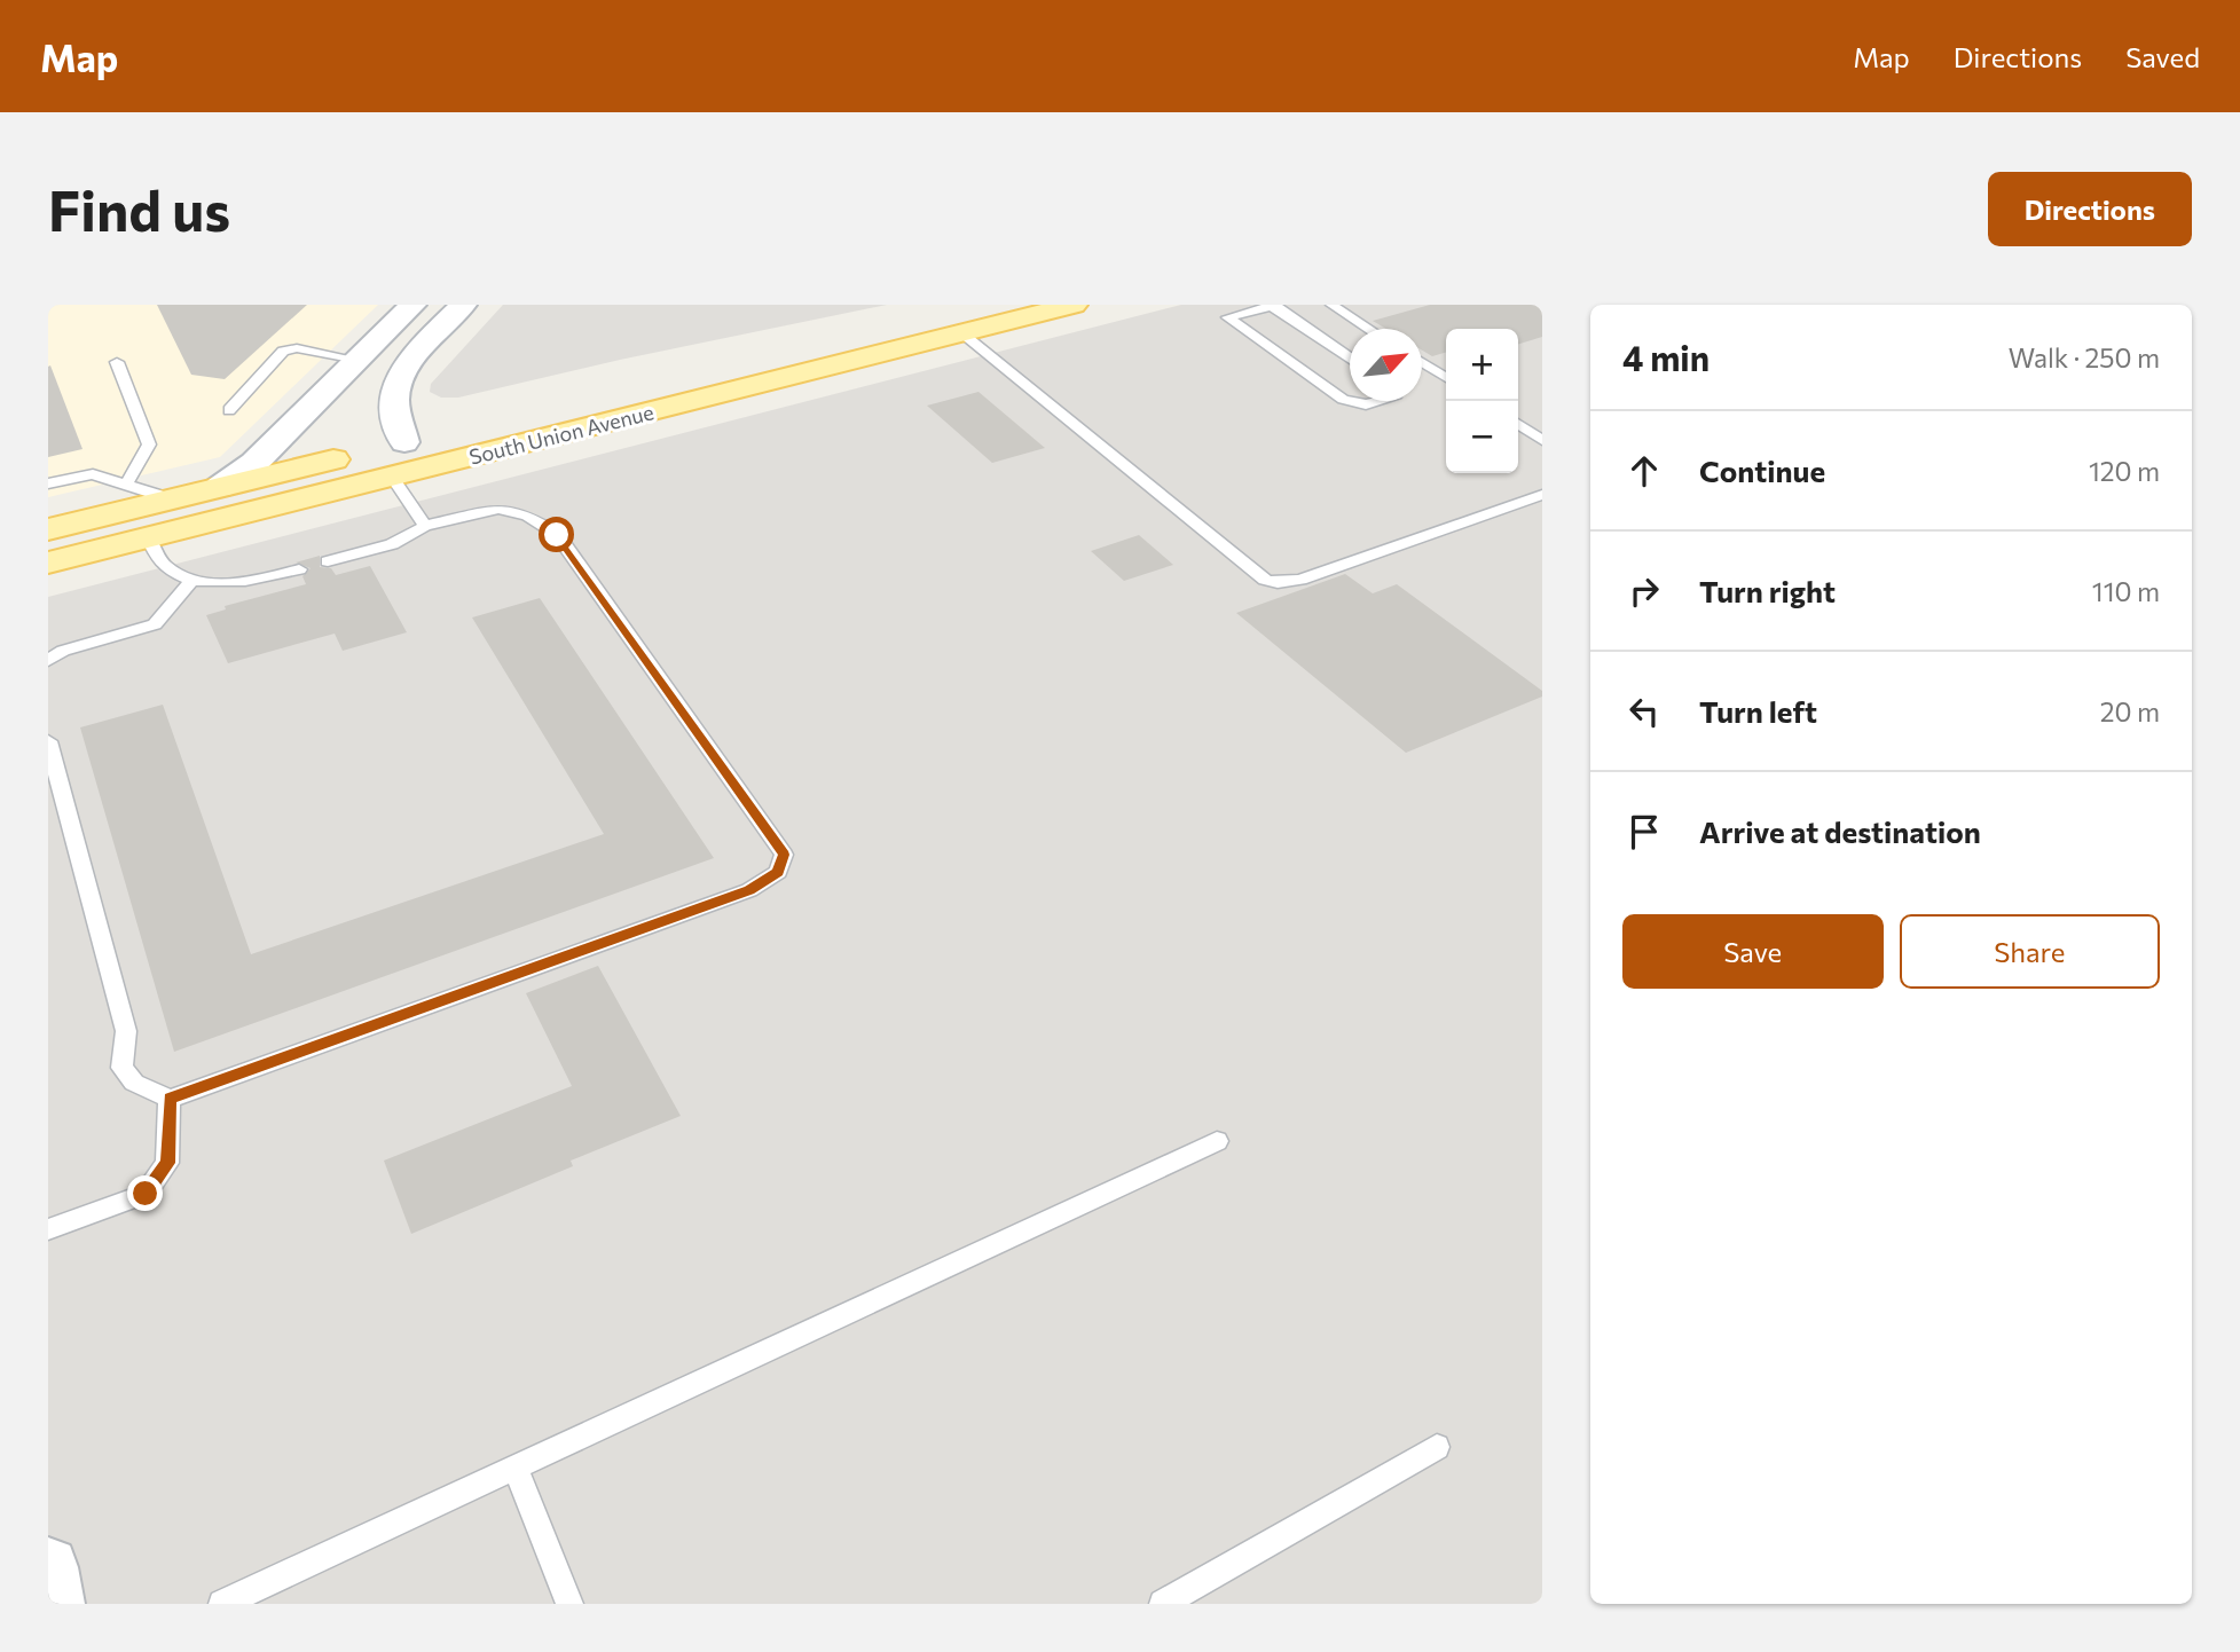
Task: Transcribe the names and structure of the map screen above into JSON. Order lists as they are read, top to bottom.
{
  "streets": {
    "main road": ["South Union Avenue"]
  },
  "north": "top right",
  "page": {
    "header": "Map",
    "nav": ["Map", "Directions", "Saved"],
    "buttons": [
      "Directions",
      ["Save", "Share"]
    ],
    "title": "Find us",
    "heading": ["4 min", "Walk · 250 m"],
    "map_buttons": ["+", "−"],
    "list": [
      ["Continue", "120 m"],
      ["Turn right", "110 m"],
      ["Turn left", "20 m"],
      "Arrive at destination"
    ]
  }
}
